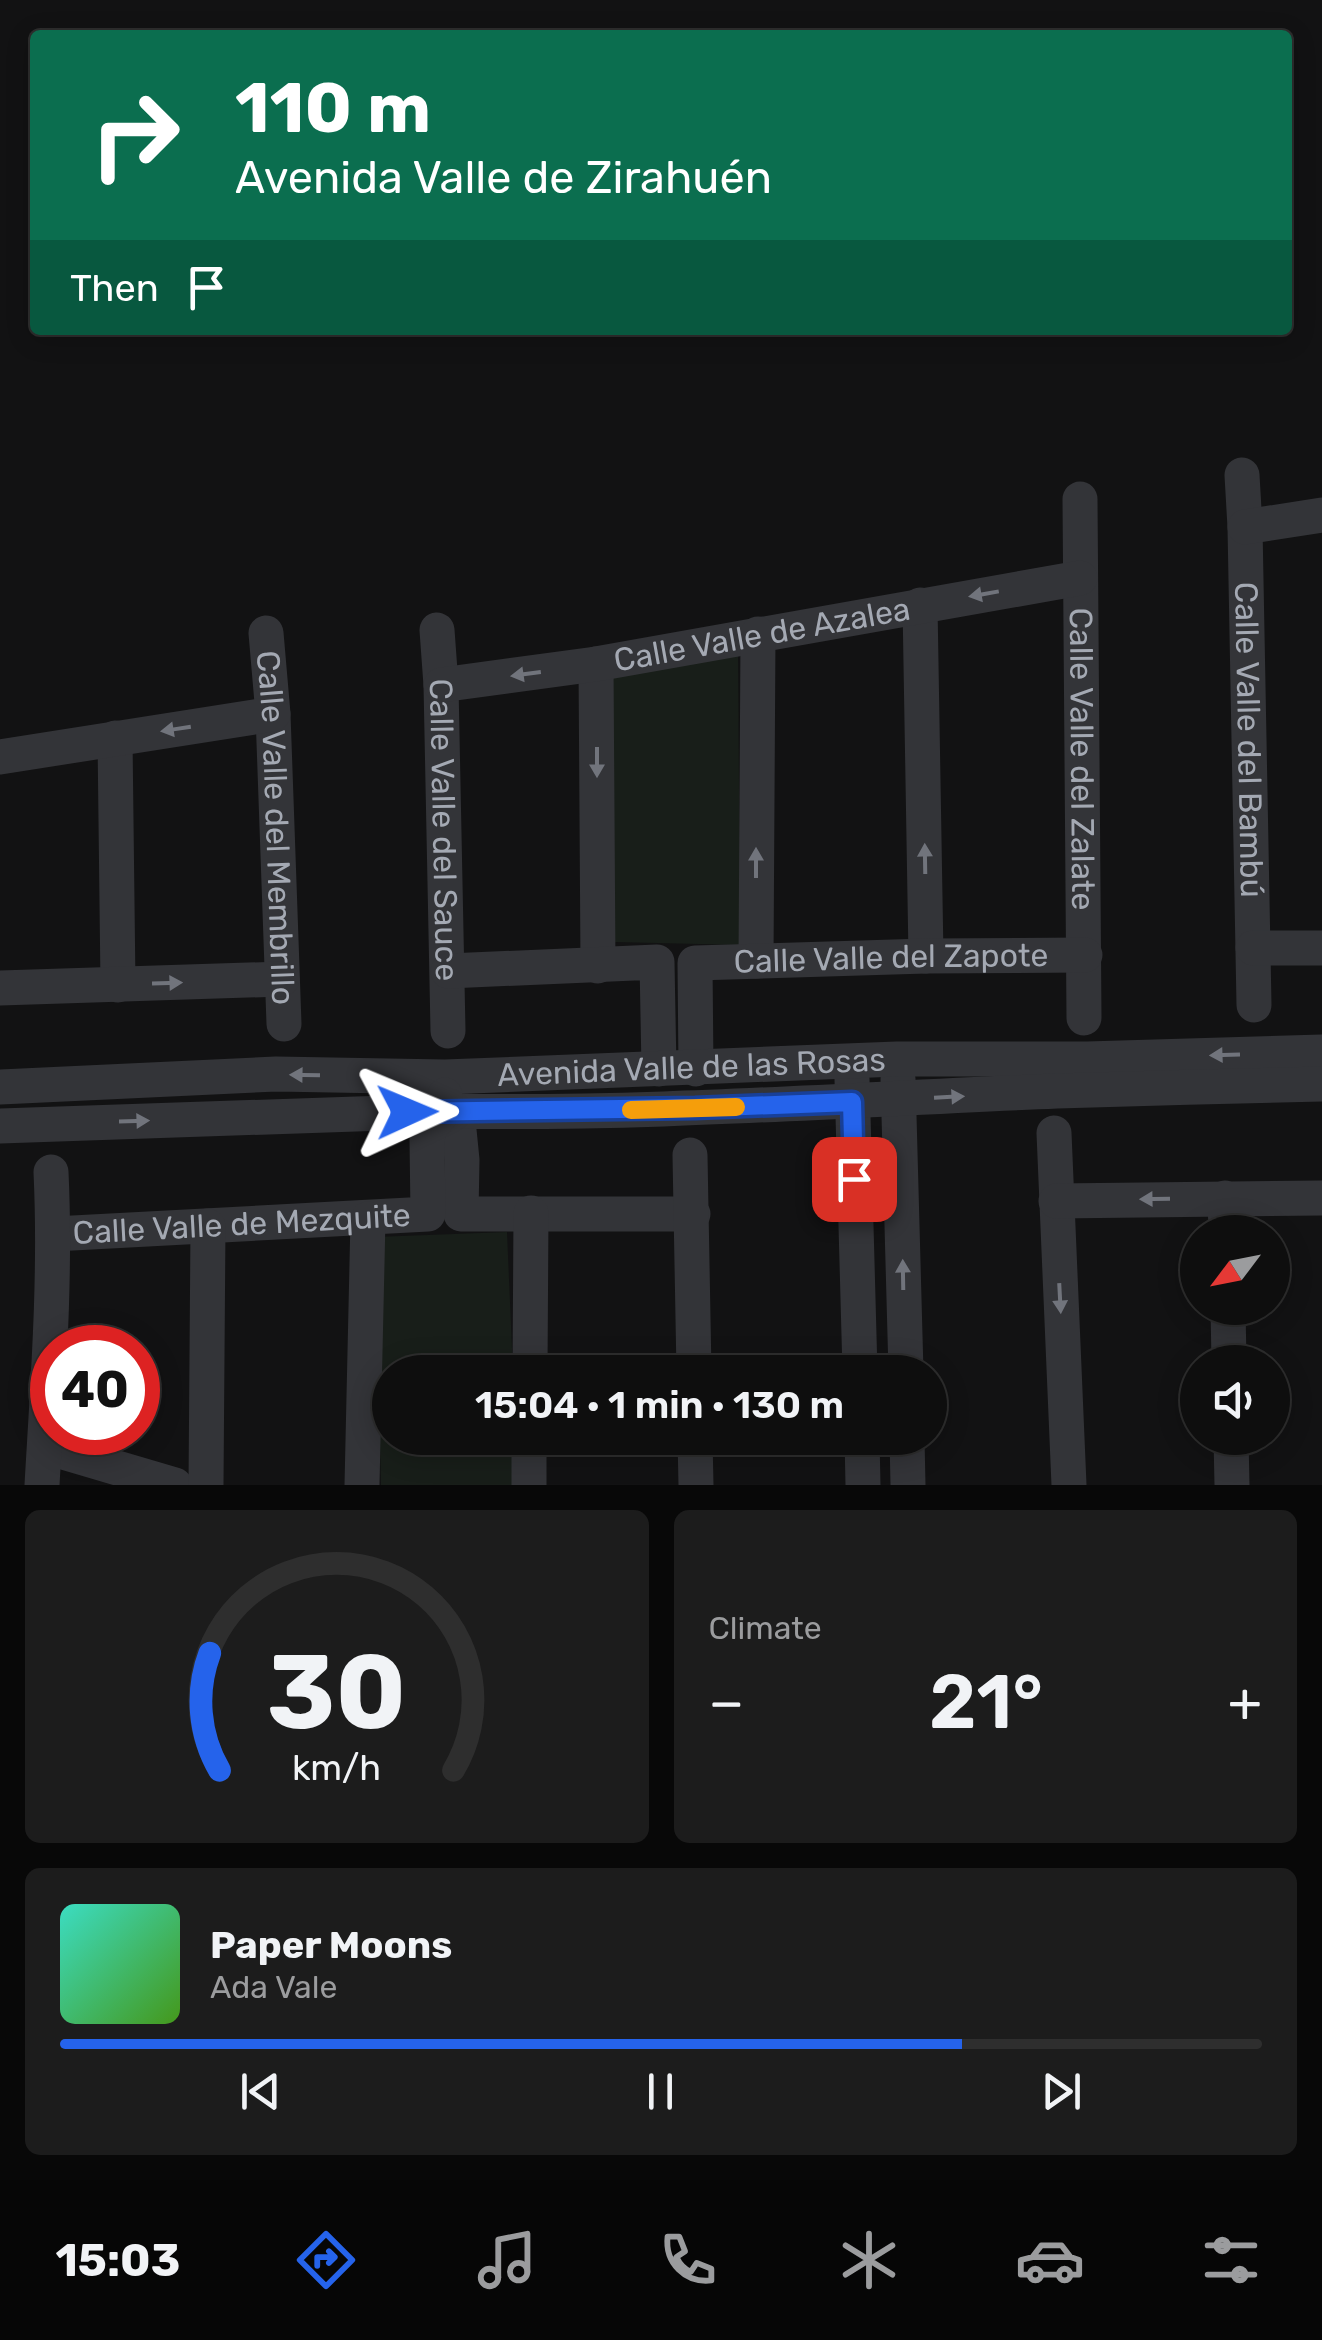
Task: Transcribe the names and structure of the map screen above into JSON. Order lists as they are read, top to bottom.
{
  "streets": {
    "street": [
      "Calle Valle de Azalea",
      "Calle Valle del Bambú",
      "Calle Valle del Zalate",
      "Calle Valle del Membrillo",
      "Calle Valle del Sauce",
      "Calle Valle del Zapote",
      "Avenida Valle de las Rosas",
      "Calle Valle de Mezquite"
    ]
  },
  "crossings": [
    ["Calle Valle de Azalea", "Calle Valle del Zalate"],
    ["Calle Valle de Azalea", "Calle Valle del Sauce"],
    ["Calle Valle del Zalate", "Calle Valle del Zapote"],
    ["Calle Valle del Zapote", "Avenida Valle de las Rosas"]
  ],
  "north": "bottom left",
  "page": {
    "turn": ["110 m", "Avenida Valle de Zirahuén"],
    "then": "Then",
    "limit": "40",
    "trip": "15:04 · 1 min · 130 m",
    "tile": "Climate",
    "heat": ["−", "21°", "+"],
    "song": ["Paper Moons", "Ada Vale"],
    "tabs": "15:03",
    "gauge": ["30", "km/h"]
  }
}
